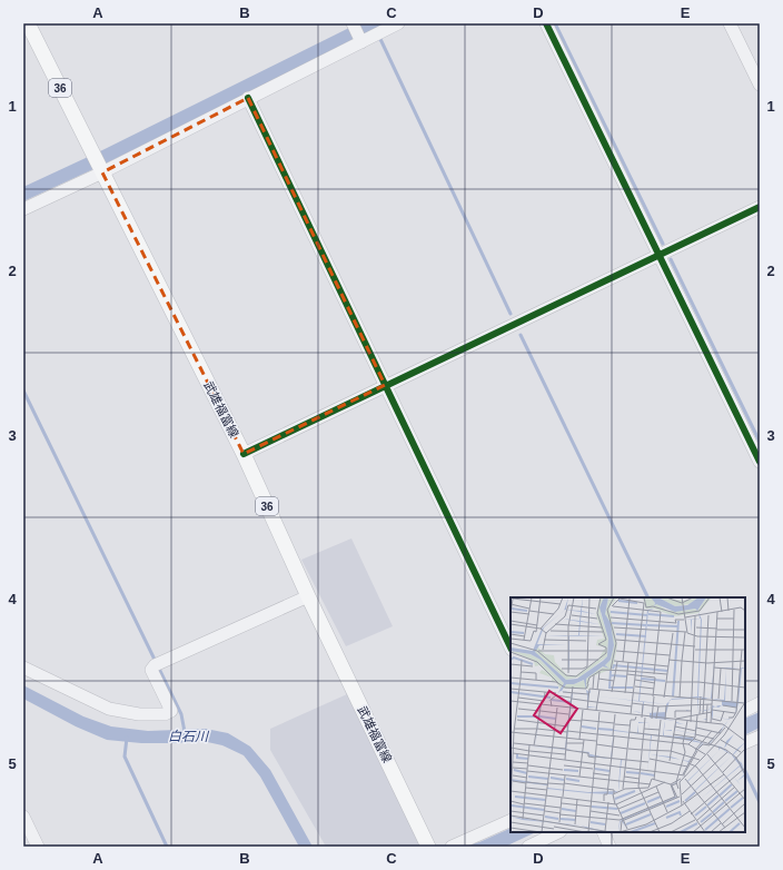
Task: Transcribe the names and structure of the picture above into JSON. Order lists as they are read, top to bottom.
{
  "streets": {
    "main road": ["36", "武雄福富線"]
  },
  "water": ["白石川"],
  "grid": {
    "columns": [
      "A",
      "B",
      "C",
      "D",
      "E"
    ],
    "rows": [
      "1",
      "2",
      "3",
      "4",
      "5"
    ]
  }
}
